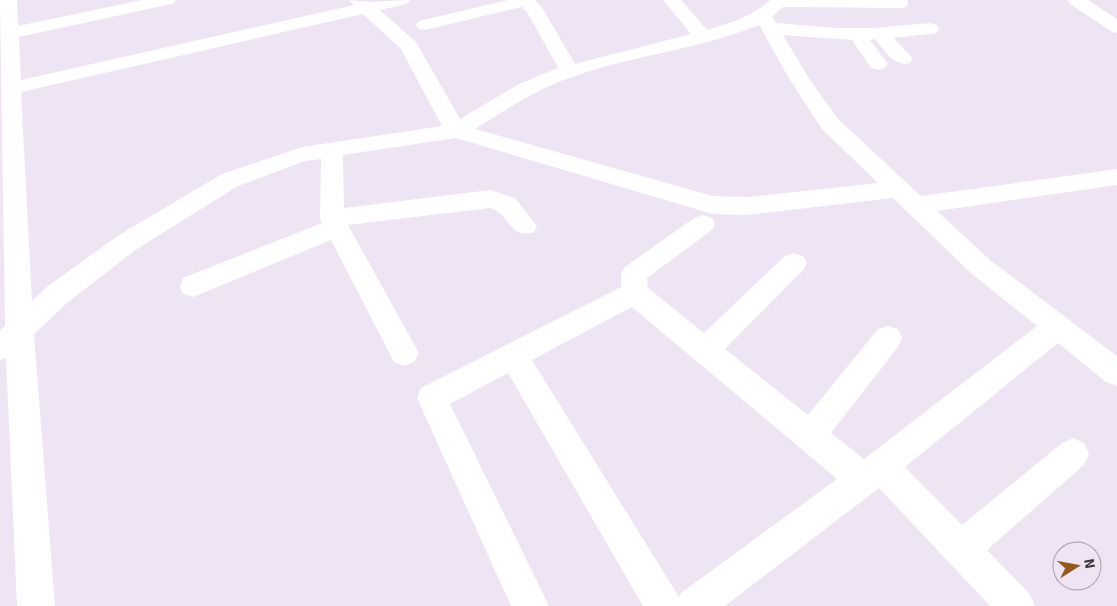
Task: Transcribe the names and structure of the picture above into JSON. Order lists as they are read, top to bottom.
{
  "north": "right"
}
